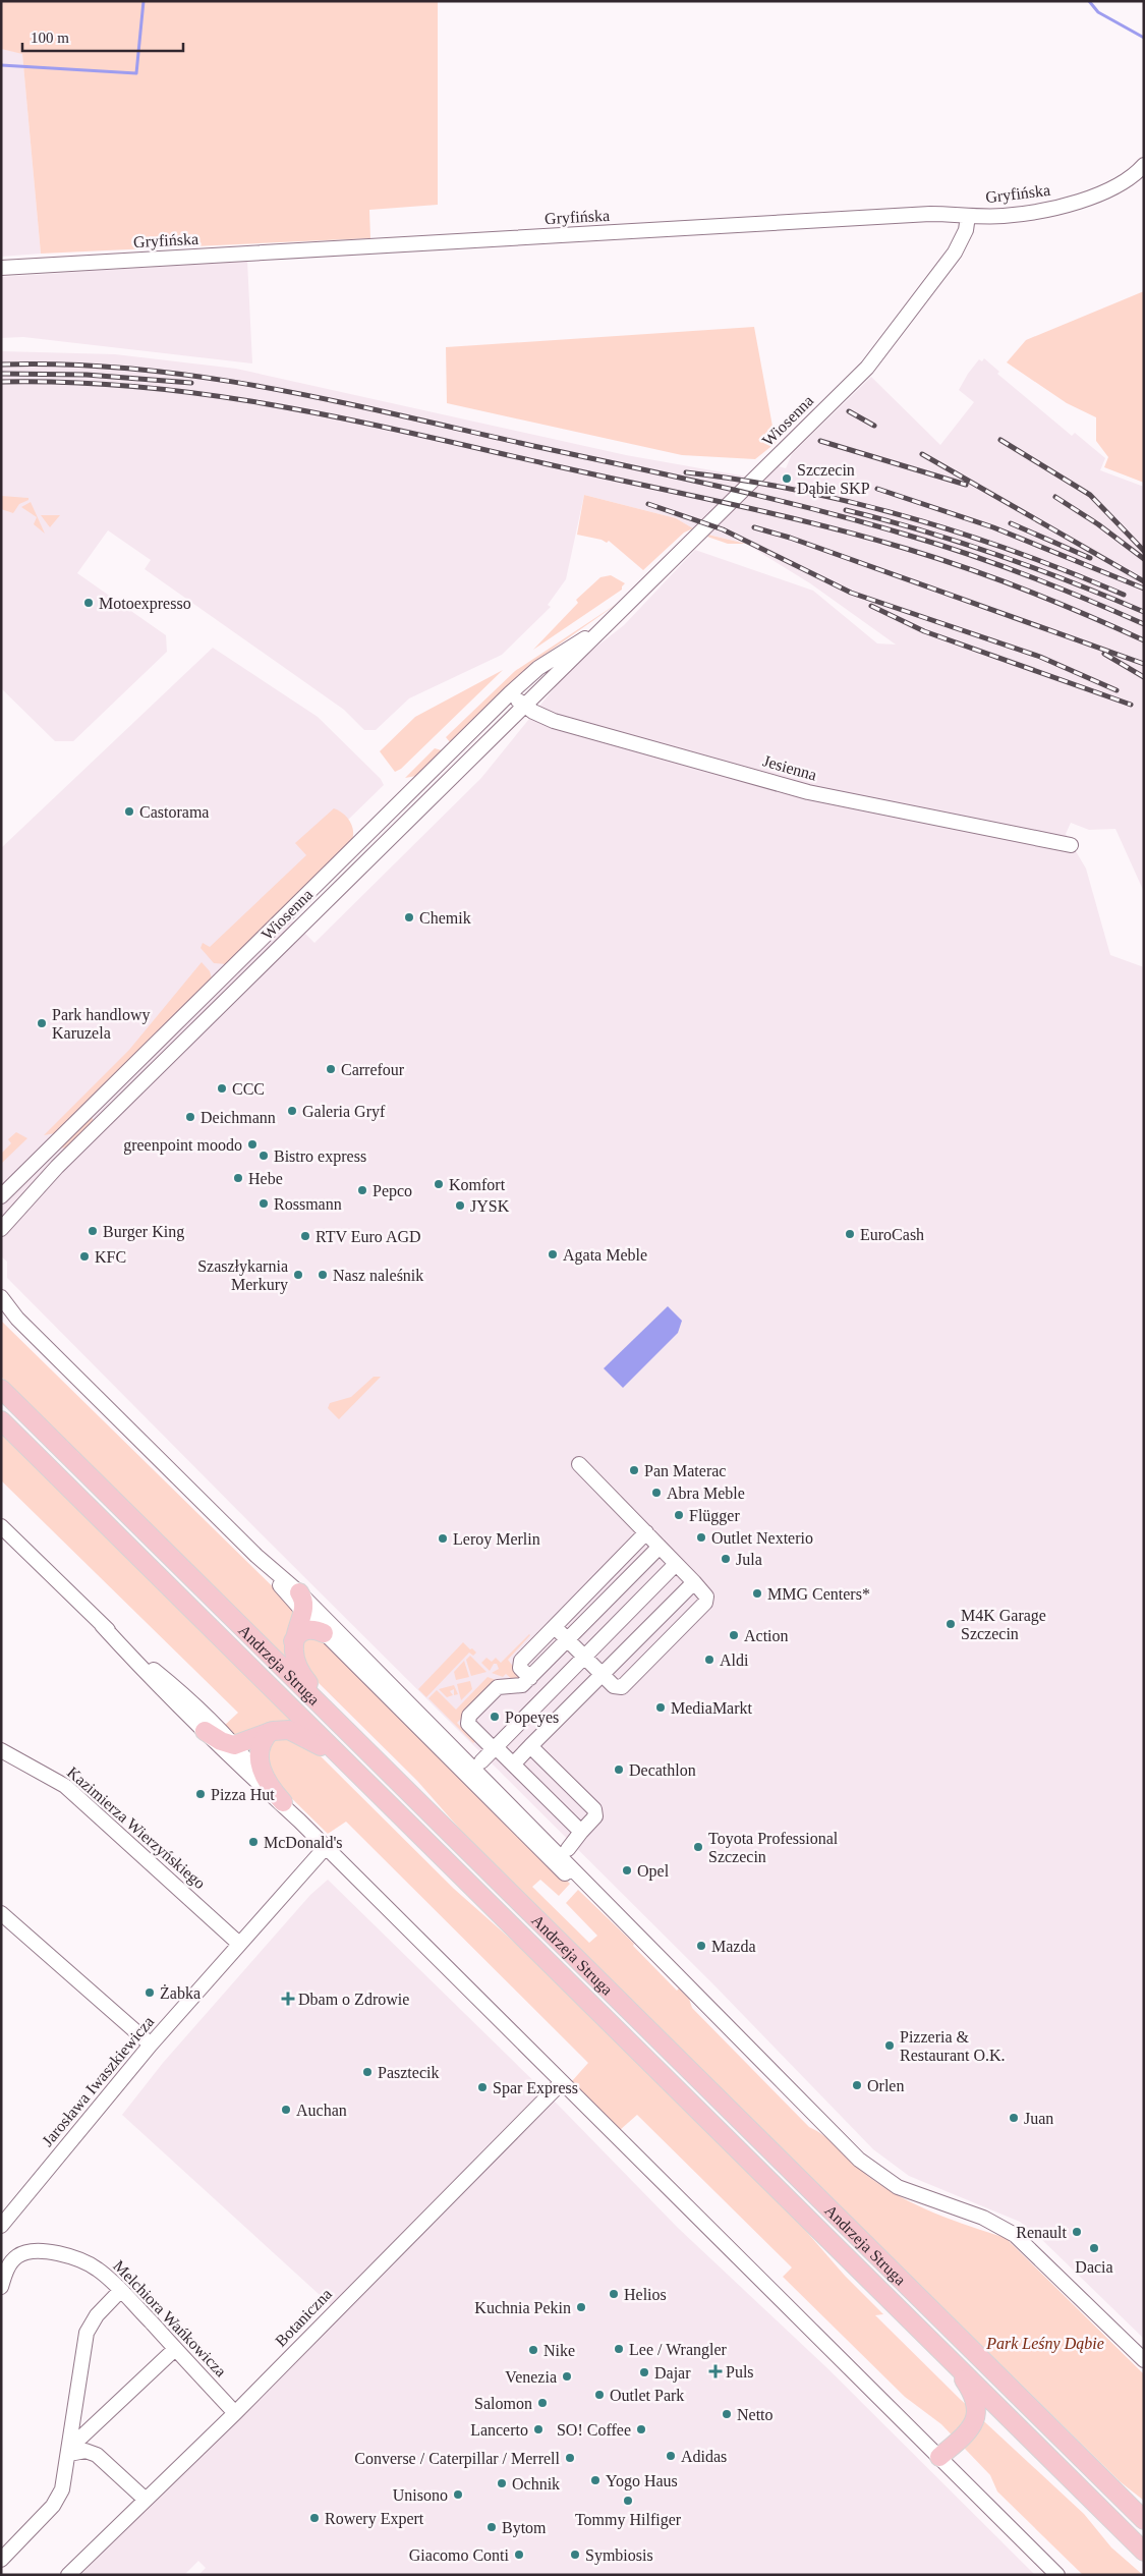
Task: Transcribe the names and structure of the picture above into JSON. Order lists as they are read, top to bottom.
{
  "streets": {
    "main road": ["Andrzeja Struga"],
    "street": [
      "Gryfińska",
      "Wiosenna",
      "Jesienna",
      "Kazimierza Wierzyńskiego",
      "Jarosława Iwaszkiewicza",
      "Botaniczna",
      "Melchiora Wańkowicza"
    ]
  },
  "crossings": [
    ["Gryfińska", "Wiosenna"],
    ["Wiosenna", "Jesienna"],
    ["Kazimierza Wierzyńskiego", "Jarosława Iwaszkiewicza"],
    ["Botaniczna", "Melchiora Wańkowicza"]
  ],
  "parks": ["Park Leśny Dąbie"],
  "places": {
    "other": [
      "Szczecin Dąbie SKP",
      "Motoexpresso",
      "Castorama",
      "Chemik",
      "Park handlowy Karuzela",
      "Carrefour",
      "CCC",
      "Galeria Gryf",
      "Deichmann",
      "greenpoint moodo",
      "Bistro express",
      "Hebe",
      "Komfort",
      "Pepco",
      "Rossmann",
      "JYSK",
      "Burger King",
      "EuroCash",
      "RTV Euro AGD",
      "Agata Meble",
      "KFC",
      "Szaszłykarnia Merkury",
      "Nasz naleśnik",
      "Pan Materac",
      "Abra Meble",
      "Flügger",
      "Outlet Nexterio",
      "Leroy Merlin",
      "Jula",
      "MMG Centers*",
      "M4K Garage Szczecin",
      "Action",
      "Aldi",
      "MediaMarkt",
      "Popeyes",
      "Decathlon",
      "Pizza Hut",
      "McDonald's",
      "Toyota Professional Szczecin",
      "Opel",
      "Mazda",
      "Żabka",
      "Pizzeria & Restaurant O.K.",
      "Pasztecik",
      "Orlen",
      "Spar Express",
      "Auchan",
      "Juan",
      "Renault",
      "Dacia",
      "Helios",
      "Kuchnia Pekin",
      "Lee / Wrangler",
      "Nike",
      "Dajar",
      "Venezia",
      "Outlet Park",
      "Salomon",
      "Netto",
      "Lancerto",
      "SO! Coffee",
      "Adidas",
      "Converse / Caterpillar / Merrell",
      "Yogo Haus",
      "Ochnik",
      "Unisono",
      "Tommy Hilfiger",
      "Rowery Expert",
      "Bytom",
      "Giacomo Conti",
      "Symbiosis"
    ],
    "health": ["Dbam o Zdrowie", "Puls"]
  },
  "scale_bar": "100 m"
}
